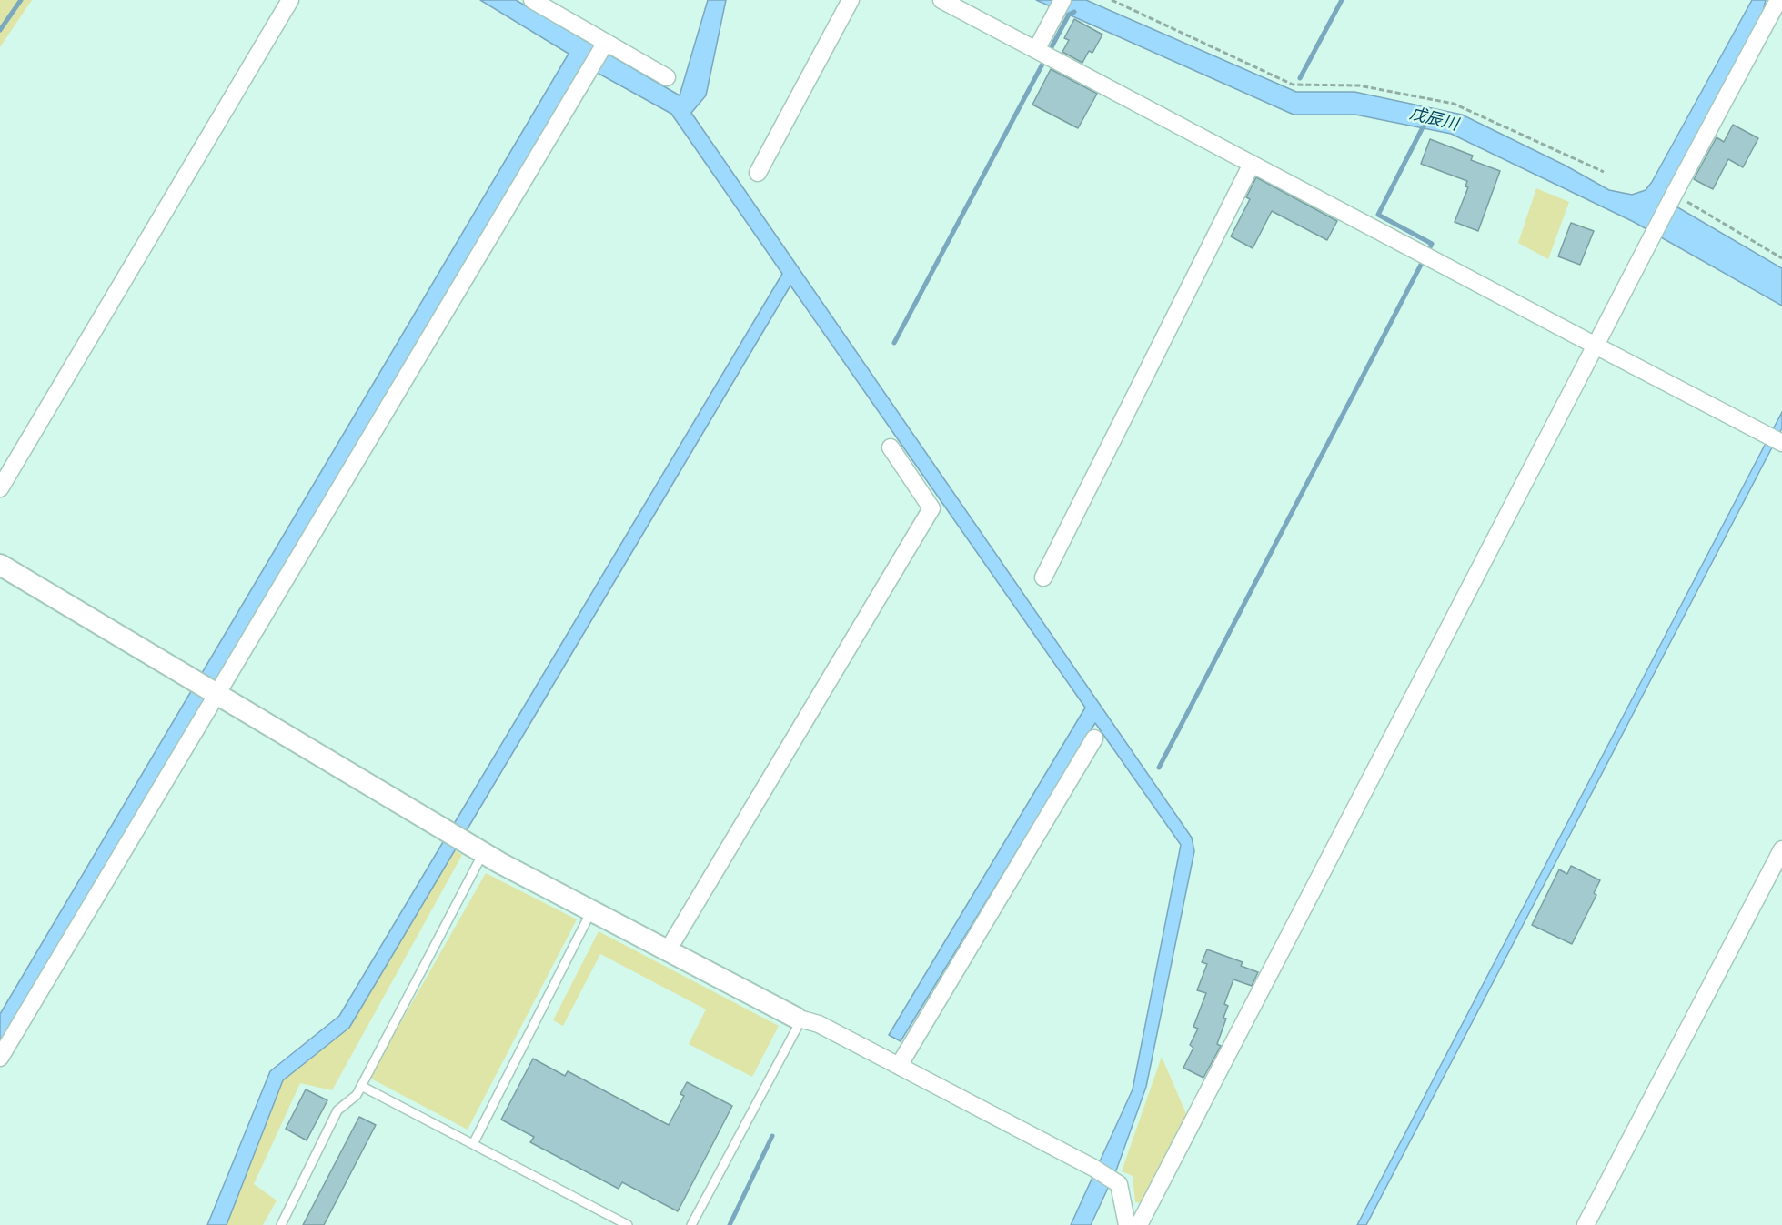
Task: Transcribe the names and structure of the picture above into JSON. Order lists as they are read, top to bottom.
{
  "water": ["戊辰川"]
}
